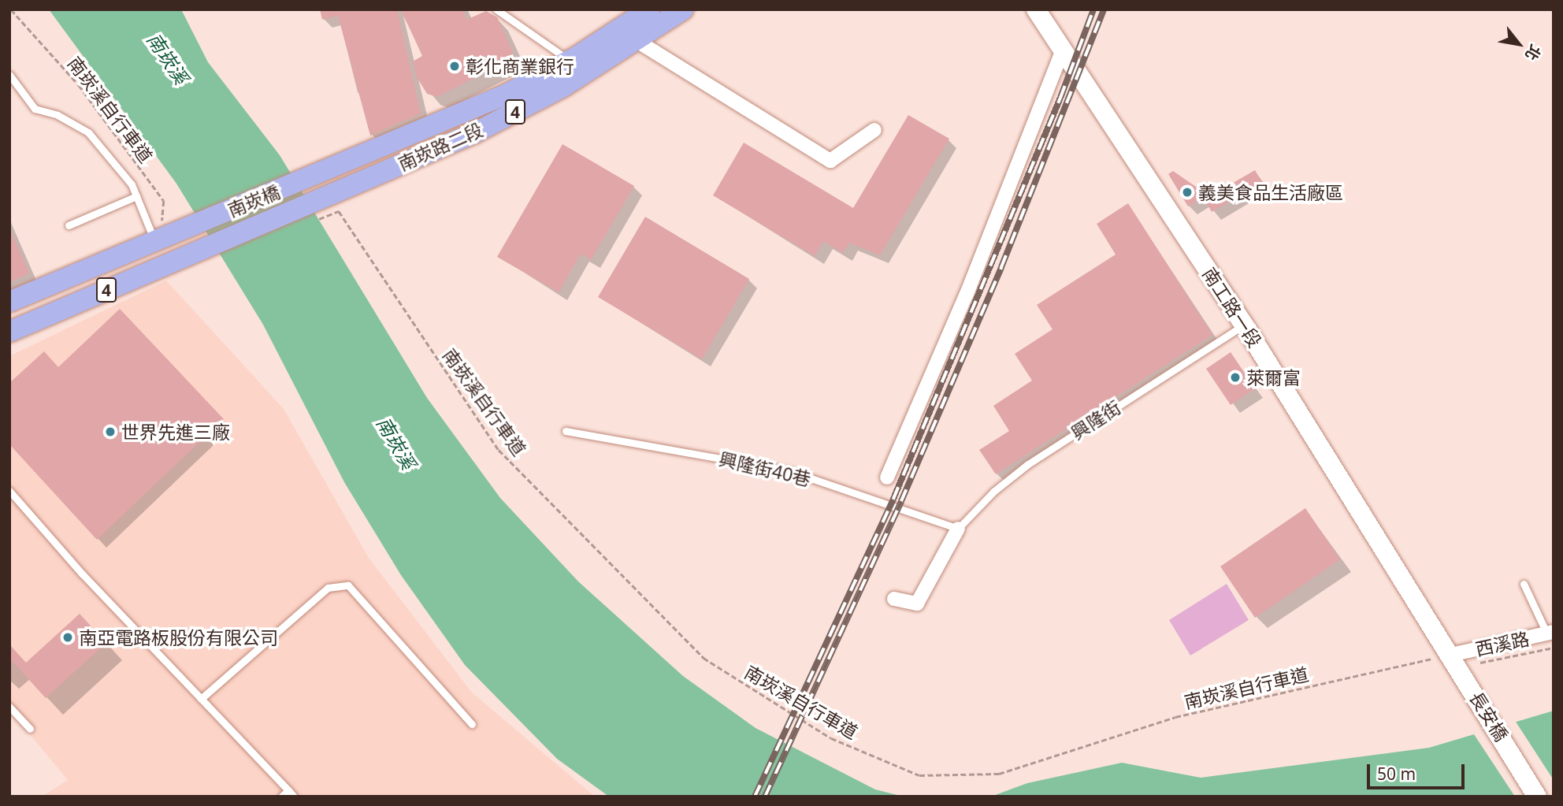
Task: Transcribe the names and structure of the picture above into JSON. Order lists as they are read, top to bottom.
{
  "streets": {
    "main road": ["4", "南崁路二段", "南崁橋"],
    "street": ["南工路一段", "西溪路", "長安橋"],
    "lane": ["興隆街", "興隆街40巷"],
    "path": ["南崁溪自行車道"]
  },
  "crossings": [
    ["南崁溪自行車道", "4"],
    ["南崁溪自行車道", "南崁路二段"],
    ["南崁溪自行車道", "南崁橋"],
    ["南崁溪自行車道", "南工路一段"],
    ["南崁溪自行車道", "西溪路"],
    ["南崁溪自行車道", "長安橋"],
    ["4", "南崁橋"],
    ["南崁路二段", "南崁橋"],
    ["南工路一段", "興隆街"],
    ["南工路一段", "西溪路"],
    ["南工路一段", "長安橋"],
    ["興隆街", "興隆街40巷"],
    ["西溪路", "長安橋"]
  ],
  "water": ["南崁溪"],
  "places": [
    "彰化商業銀行",
    "義美食品生活廠區",
    "萊爾富",
    "世界先進三廠",
    "南亞電路板股份有限公司"
  ],
  "scale_bar": "50 m",
  "north": "bottom right"
}
